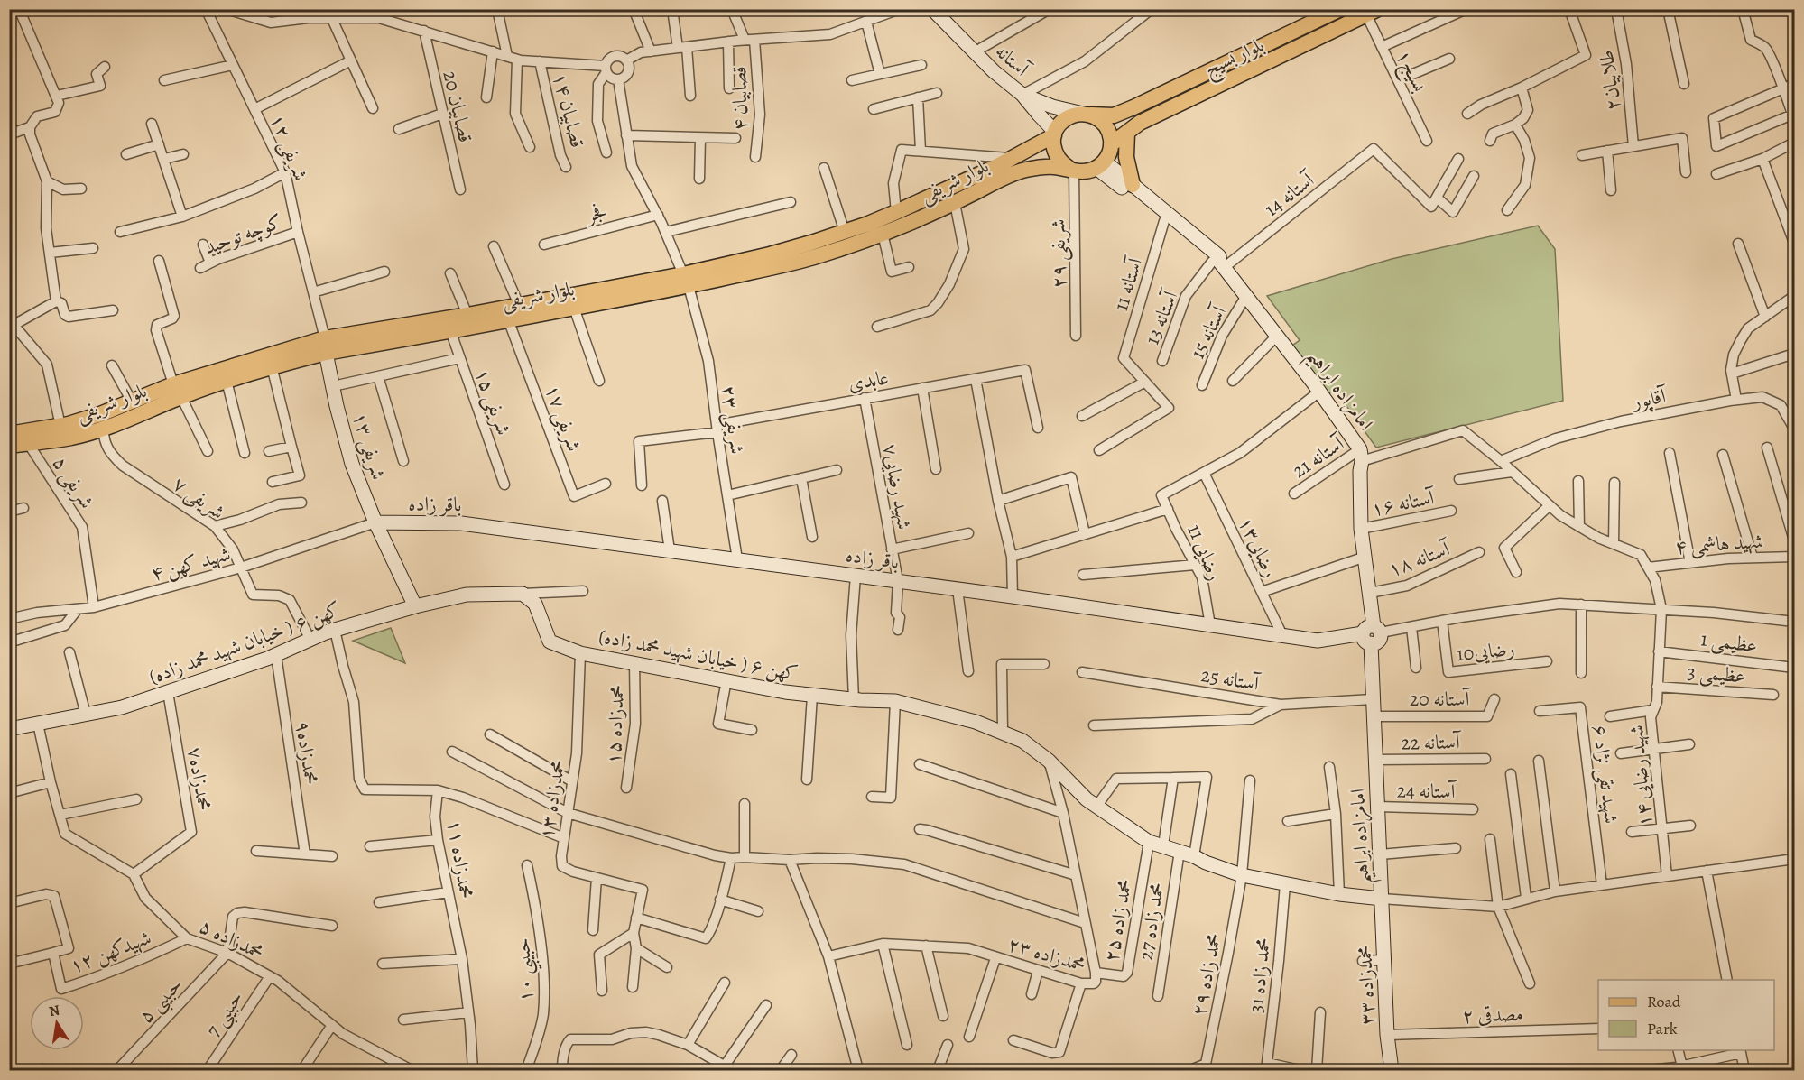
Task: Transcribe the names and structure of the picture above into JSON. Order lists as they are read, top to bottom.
{
  "streets": {
    "main road": ["بلوار بسیج", "بلوار شریفی"],
    "street": [
      "آستانه",
      "بسیج۱",
      "طلابیان۲",
      "قصابیان ۴",
      "قصابیان 20",
      "قصابیان ۱۴",
      "شریفی ۱۲",
      "آستانه 14",
      "فجر",
      "کوچه توحید",
      "شریفی ۲۹",
      "آستانه 11",
      "آستانه 13",
      "آستانه 15",
      "عابدی",
      "امامزاده ابراهیم",
      "آقاپور",
      "شریفی ۱۵",
      "شریفی ۱۷",
      "شریفی ۲۳",
      "شریفی ۱۳",
      "آستانه 21",
      "شریفی ۵",
      "شهید رضایی۷",
      "شریفی ۷",
      "آستانه ۱۶",
      "باقر زاده",
      "شهید هاشمی ۴",
      "رضایی۱۳",
      "رضایی 11",
      "آستانه ۱۸",
      "شهید کهن ۴",
      "عظیمی 1",
      "کهن ۶ ( خیابان شهید محمد زاده)",
      "رضایی10",
      "عظیمی 3",
      "آستانه 25",
      "آستانه 20",
      "محمدزاده ۱۵",
      "آستانه 22",
      "محمدزاده۹",
      "شهید تقی نژاد ۶",
      "شهید رضایی ۱۴",
      "محمدزاده۷",
      "آستانه 24",
      "محمدزاده ۱۳",
      "محمدزاده ۱۱",
      "محمد زاده ۲۵",
      "محمد زاده 27",
      "محمدزاده ۵",
      "شهیدکهن ۱۲",
      "محمدزاده ۲۳",
      "حبيبي ١٠",
      "محمد زاده ۲۹",
      "محمد زاده 31",
      "محمدزاده ۳۳",
      "حبیبی ۵",
      "حبیبی 7",
      "مصدقی ۲"
    ]
  },
  "crossings": [
    ["بلوار بسیج", "آستانه"],
    ["بلوار بسیج", "بسیج۱"],
    ["بلوار بسیج", "بلوار شریفی"],
    ["بلوار بسیج", "شریفی ۲۹"],
    ["بلوار بسیج", "امامزاده ابراهیم"],
    ["آستانه", "بلوار شریفی"],
    ["آستانه", "شریفی ۲۹"],
    ["آستانه", "امامزاده ابراهیم"],
    ["شریفی ۱۲", "بلوار شریفی"],
    ["شریفی ۱۲", "کوچه توحید"],
    ["شریفی ۱۲", "شریفی ۱۳"],
    ["بلوار شریفی", "شریفی ۲۹"],
    ["بلوار شریفی", "امامزاده ابراهیم"],
    ["بلوار شریفی", "شریفی ۱۵"],
    ["بلوار شریفی", "شریفی ۱۷"],
    ["بلوار شریفی", "شریفی ۲۳"],
    ["بلوار شریفی", "شریفی ۱۳"],
    ["بلوار شریفی", "شریفی ۵"],
    ["بلوار شریفی", "شریفی ۷"],
    ["آستانه 14", "آستانه 13"],
    ["آستانه 14", "امامزاده ابراهیم"],
    ["فجر", "شریفی ۲۳"],
    ["شریفی ۲۹", "امامزاده ابراهیم"],
    ["آستانه 11", "امامزاده ابراهیم"],
    ["آستانه 13", "امامزاده ابراهیم"],
    ["آستانه 15", "امامزاده ابراهیم"],
    ["عابدی", "شریفی ۲۳"],
    ["عابدی", "شهید رضایی۷"],
    ["امامزاده ابراهیم", "آستانه 21"],
    ["امامزاده ابراهیم", "آستانه ۱۶"],
    ["امامزاده ابراهیم", "باقر زاده"],
    ["امامزاده ابراهیم", "آستانه ۱۸"],
    ["امامزاده ابراهیم", "کهن ۶ ( خیابان شهید محمد زاده)"],
    ["امامزاده ابراهیم", "آستانه 25"],
    ["امامزاده ابراهیم", "آستانه 20"],
    ["امامزاده ابراهیم", "آستانه 22"],
    ["امامزاده ابراهیم", "آستانه 24"],
    ["امامزاده ابراهیم", "محمدزاده ۳۳"],
    ["آقاپور", "آستانه 21"],
    ["شریفی ۲۳", "باقر زاده"],
    ["شریفی ۱۳", "باقر زاده"],
    ["شریفی ۱۳", "شهید کهن ۴"],
    ["شریفی ۱۳", "کهن ۶ ( خیابان شهید محمد زاده)"],
    ["شریفی ۵", "شهید کهن ۴"],
    ["شهید رضایی۷", "باقر زاده"],
    ["شریفی ۷", "شهید کهن ۴"],
    ["شریفی ۷", "کهن ۶ ( خیابان شهید محمد زاده)"],
    ["باقر زاده", "رضایی۱۳"],
    ["باقر زاده", "رضایی 11"],
    ["باقر زاده", "شهید کهن ۴"],
    ["شهید هاشمی ۴", "شهید رضایی ۱۴"],
    ["رضایی۱۳", "رضایی 11"],
    ["عظیمی 1", "شهید رضایی ۱۴"],
    ["کهن ۶ ( خیابان شهید محمد زاده)", "محمدزاده ۱۵"],
    ["کهن ۶ ( خیابان شهید محمد زاده)", "محمدزاده۹"],
    ["کهن ۶ ( خیابان شهید محمد زاده)", "محمدزاده۷"],
    ["کهن ۶ ( خیابان شهید محمد زاده)", "محمدزاده ۱۳"],
    ["کهن ۶ ( خیابان شهید محمد زاده)", "محمد زاده ۲۵"],
    ["کهن ۶ ( خیابان شهید محمد زاده)", "محمد زاده 27"],
    ["کهن ۶ ( خیابان شهید محمد زاده)", "محمدزاده ۲۳"],
    ["کهن ۶ ( خیابان شهید محمد زاده)", "محمد زاده ۲۹"],
    ["کهن ۶ ( خیابان شهید محمد زاده)", "محمد زاده 31"],
    ["کهن ۶ ( خیابان شهید محمد زاده)", "محمدزاده ۳۳"],
    ["عظیمی 3", "شهید رضایی ۱۴"],
    ["محمدزاده۷", "محمدزاده ۵"],
    ["محمد زاده ۲۵", "محمدزاده ۲۳"],
    ["محمدزاده ۵", "شهیدکهن ۱۲"],
    ["محمدزاده ۵", "حبیبی ۵"],
    ["محمدزاده ۵", "حبیبی 7"],
    ["محمدزاده ۳۳", "مصدقی ۲"]
  ],
  "legend": ["Road", "Park"],
  "north": "top"
}
